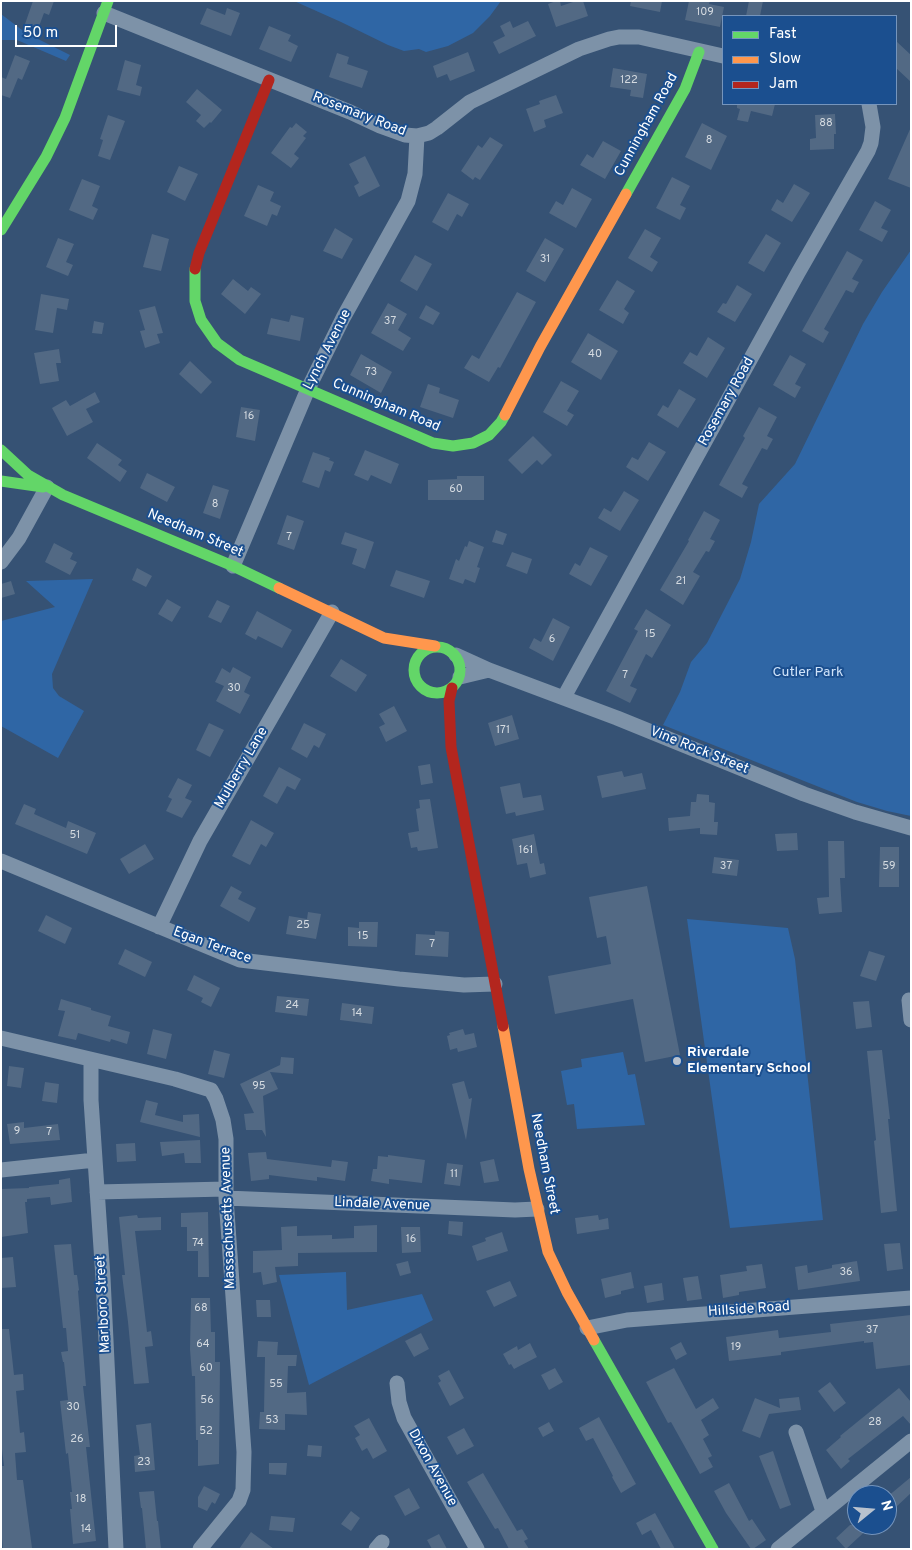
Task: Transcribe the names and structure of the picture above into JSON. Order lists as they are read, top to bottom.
{
  "streets": {
    "main road": ["Cunningham Road", "Needham Street"],
    "street": [
      "Rosemary Road",
      "Lynch Avenue",
      "Vine Rock Street",
      "Mulberry Lane",
      "Egan Terrace",
      "Lindale Avenue",
      "Massachusetts Avenue",
      "Marlboro Street",
      "Hillside Road",
      "Dixon Avenue"
    ]
  },
  "crossings": [
    ["Rosemary Road", "Cunningham Road"],
    ["Rosemary Road", "Lynch Avenue"],
    ["Rosemary Road", "Vine Rock Street"],
    ["Cunningham Road", "Lynch Avenue"],
    ["Lynch Avenue", "Needham Street"],
    ["Needham Street", "Vine Rock Street"],
    ["Needham Street", "Mulberry Lane"],
    ["Needham Street", "Egan Terrace"],
    ["Needham Street", "Lindale Avenue"],
    ["Needham Street", "Hillside Road"],
    ["Mulberry Lane", "Egan Terrace"],
    ["Lindale Avenue", "Massachusetts Avenue"],
    ["Lindale Avenue", "Marlboro Street"],
    ["Massachusetts Avenue", "Marlboro Street"]
  ],
  "parks": ["Cutler Park"],
  "places": ["Riverdale Elementary School"],
  "house_numbers": [
    "109",
    "122",
    "88",
    "8",
    "31",
    "37",
    "40",
    "73",
    "16",
    "60",
    "8",
    "7",
    "21",
    "15",
    "6",
    "7",
    "30",
    "171",
    "51",
    "161",
    "37",
    "59",
    "25",
    "15",
    "7",
    "24",
    "14",
    "95",
    "9",
    "7",
    "11",
    "16",
    "74",
    "36",
    "68",
    "37",
    "64",
    "19",
    "60",
    "55",
    "56",
    "30",
    "53",
    "28",
    "52",
    "26",
    "23",
    "18",
    "14"
  ],
  "legend": ["Fast", "Slow", "Jam"],
  "scale_bar": "50 m",
  "north": "right"
}
